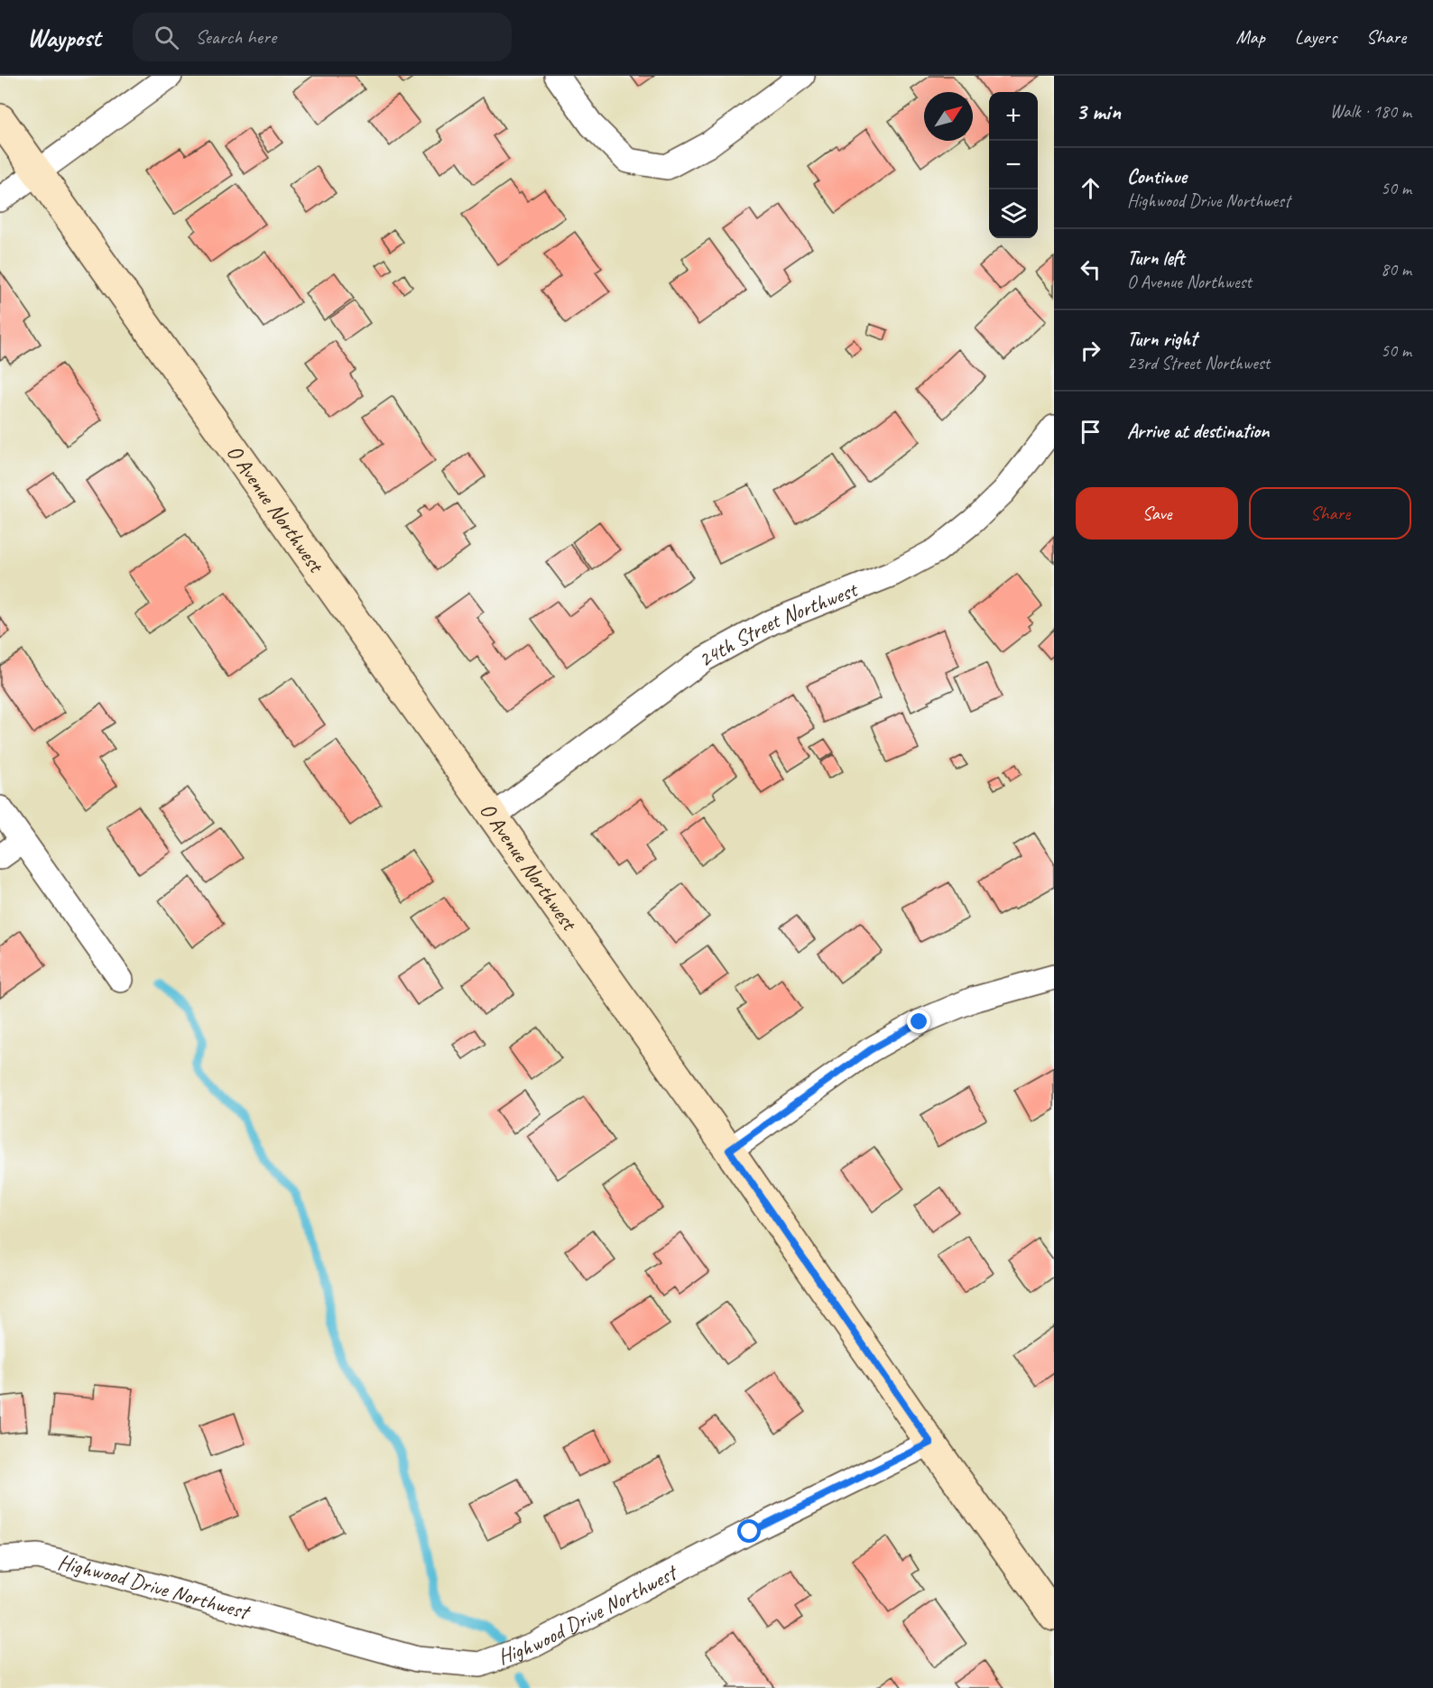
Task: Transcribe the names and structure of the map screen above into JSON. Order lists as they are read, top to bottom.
{
  "streets": {
    "street": ["O Avenue Northwest", "24th Street Northwest", "Highwood Drive Northwest"]
  },
  "crossings": [
    ["O Avenue Northwest", "24th Street Northwest"],
    ["O Avenue Northwest", "Highwood Drive Northwest"]
  ],
  "north": "top right",
  "page": {
    "header": "Waypost",
    "search": "Search here",
    "nav": ["Map", "Layers", "Share"],
    "heading": ["3 min", "Walk · 180 m"],
    "map_buttons": ["+", "−"],
    "list": [
      ["Continue", "Highwood Drive Northwest", "50 m"],
      ["Turn left", "O Avenue Northwest", "80 m"],
      ["Turn right", "23rd Street Northwest", "50 m"],
      "Arrive at destination"
    ],
    "buttons": ["Save", "Share"]
  }
}
